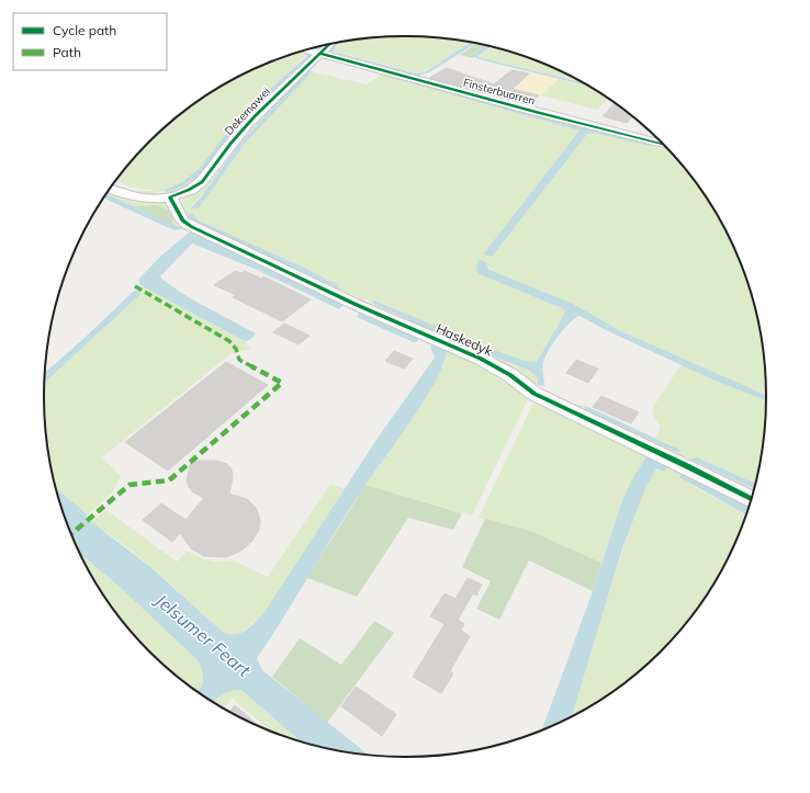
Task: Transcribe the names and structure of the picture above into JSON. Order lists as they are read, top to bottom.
{
  "streets": {
    "street": ["Finsterbuorren", "Dekemawei", "Haskedyk"]
  },
  "crossings": [
    ["Finsterbuorren", "Dekemawei"],
    ["Dekemawei", "Haskedyk"]
  ],
  "water": ["Jelsumer Feart"],
  "legend": ["Cycle path", "Path"]
}
